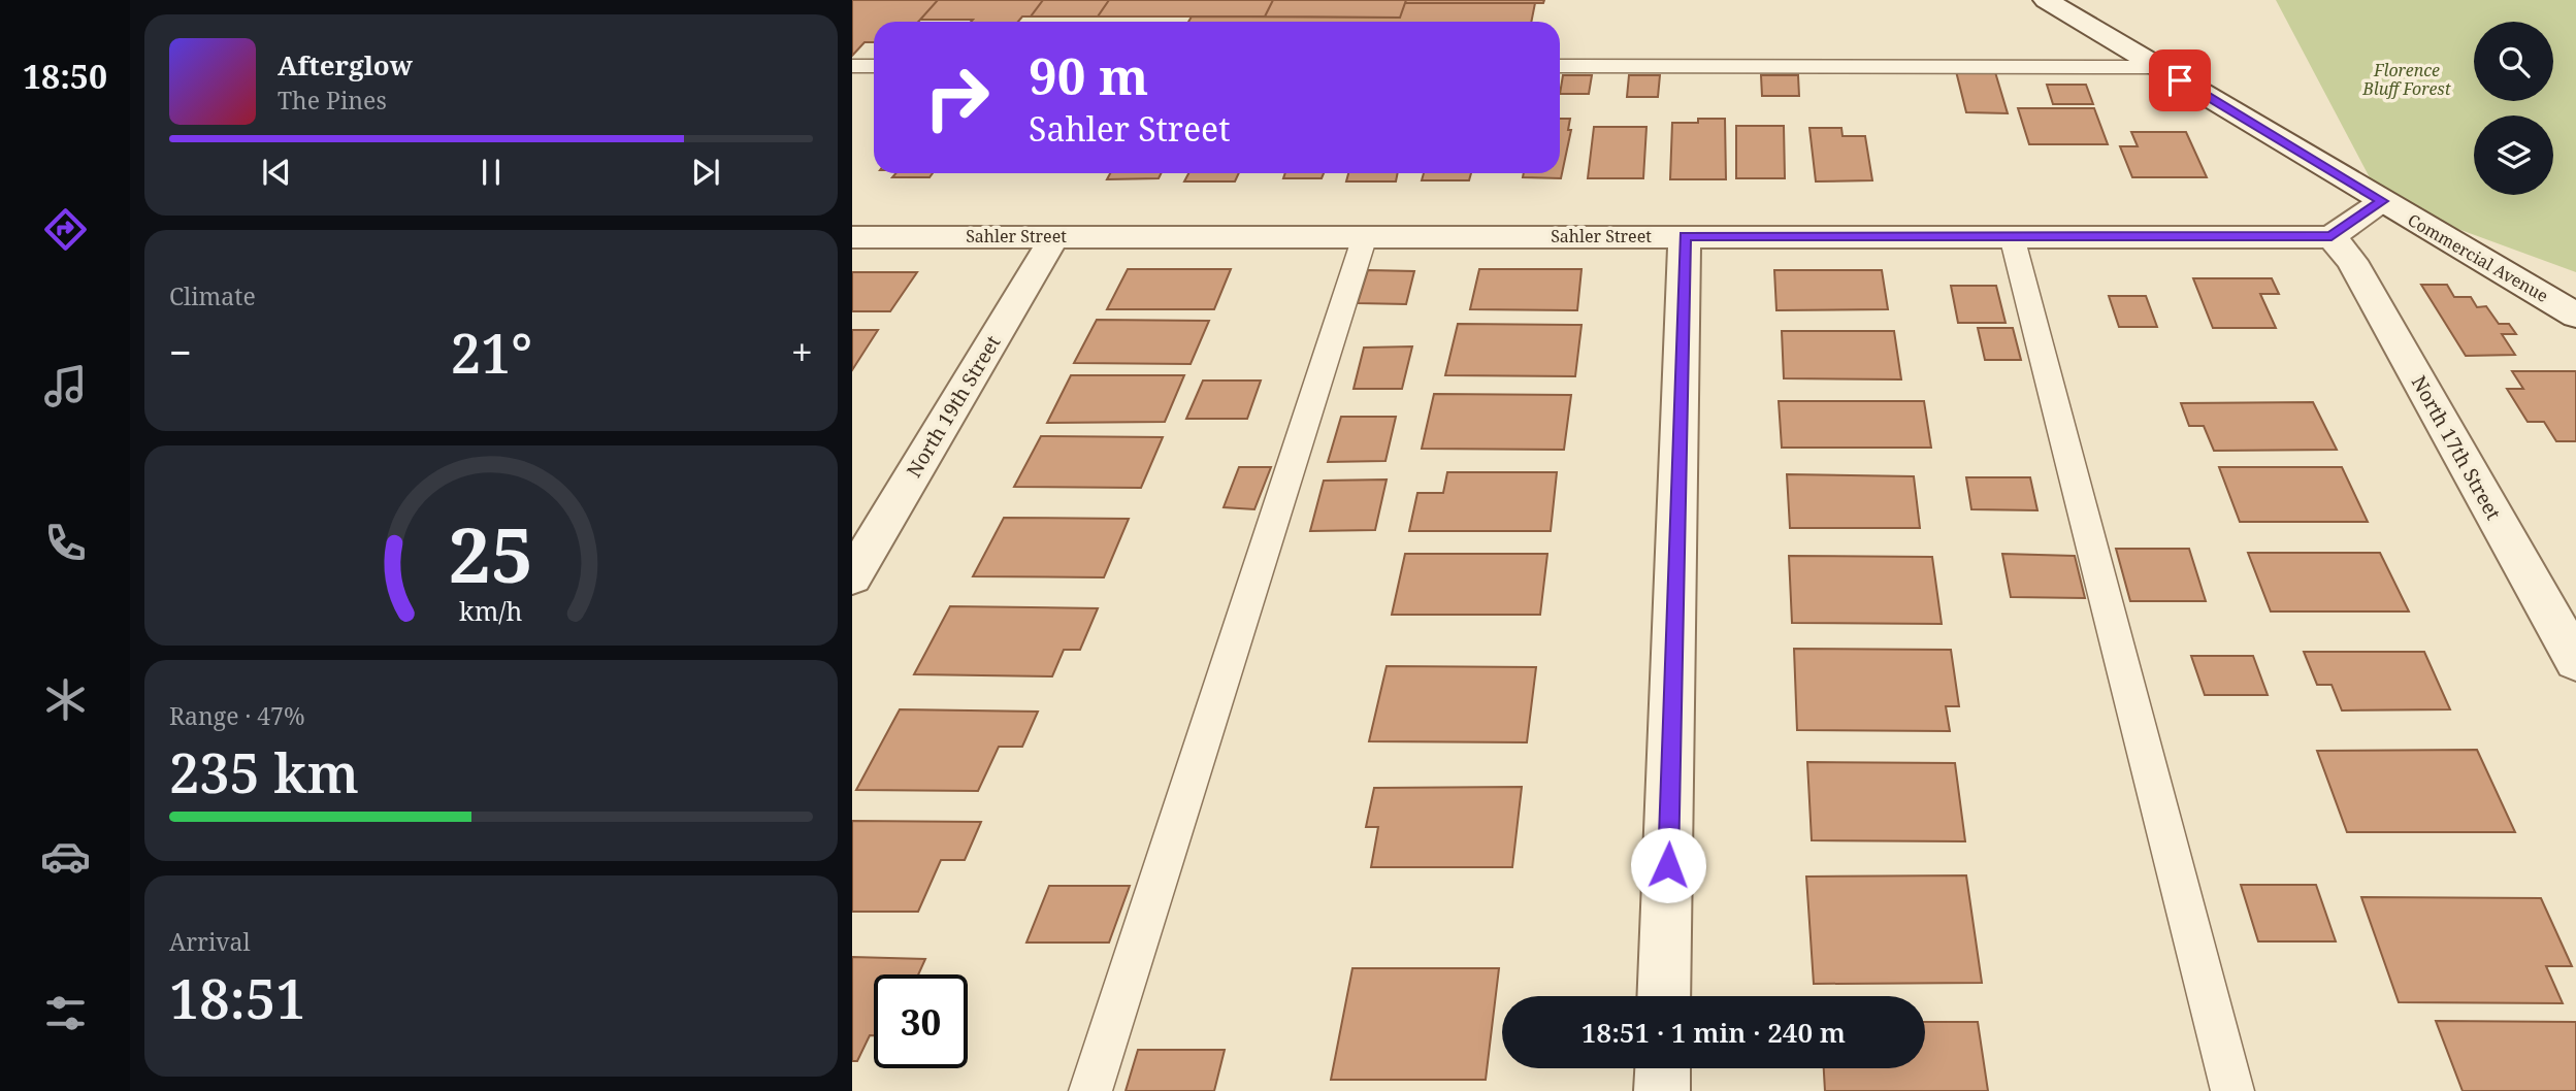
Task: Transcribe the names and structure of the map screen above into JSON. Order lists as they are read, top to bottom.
{
  "streets": {
    "street": [
      "Sahler Street",
      "Commercial Avenue",
      "North 19th Street",
      "North 17th Street"
    ]
  },
  "crossings": [
    ["Sahler Street", "North 19th Street"],
    ["Sahler Street", "North 17th Street"]
  ],
  "parks": ["Florence Bluff Forest"],
  "page": {
    "tabs": "18:50",
    "turn": ["90 m", "Sahler Street"],
    "song": ["Afterglow", "The Pines"],
    "tile": [
      "Climate",
      ["Range · 47%", "235 km"],
      ["Arrival", "18:51"]
    ],
    "heat": ["−", "21°", "+"],
    "limit": "30",
    "trip": "18:51 · 1 min · 240 m",
    "gauge": ["25", "km/h"]
  }
}
